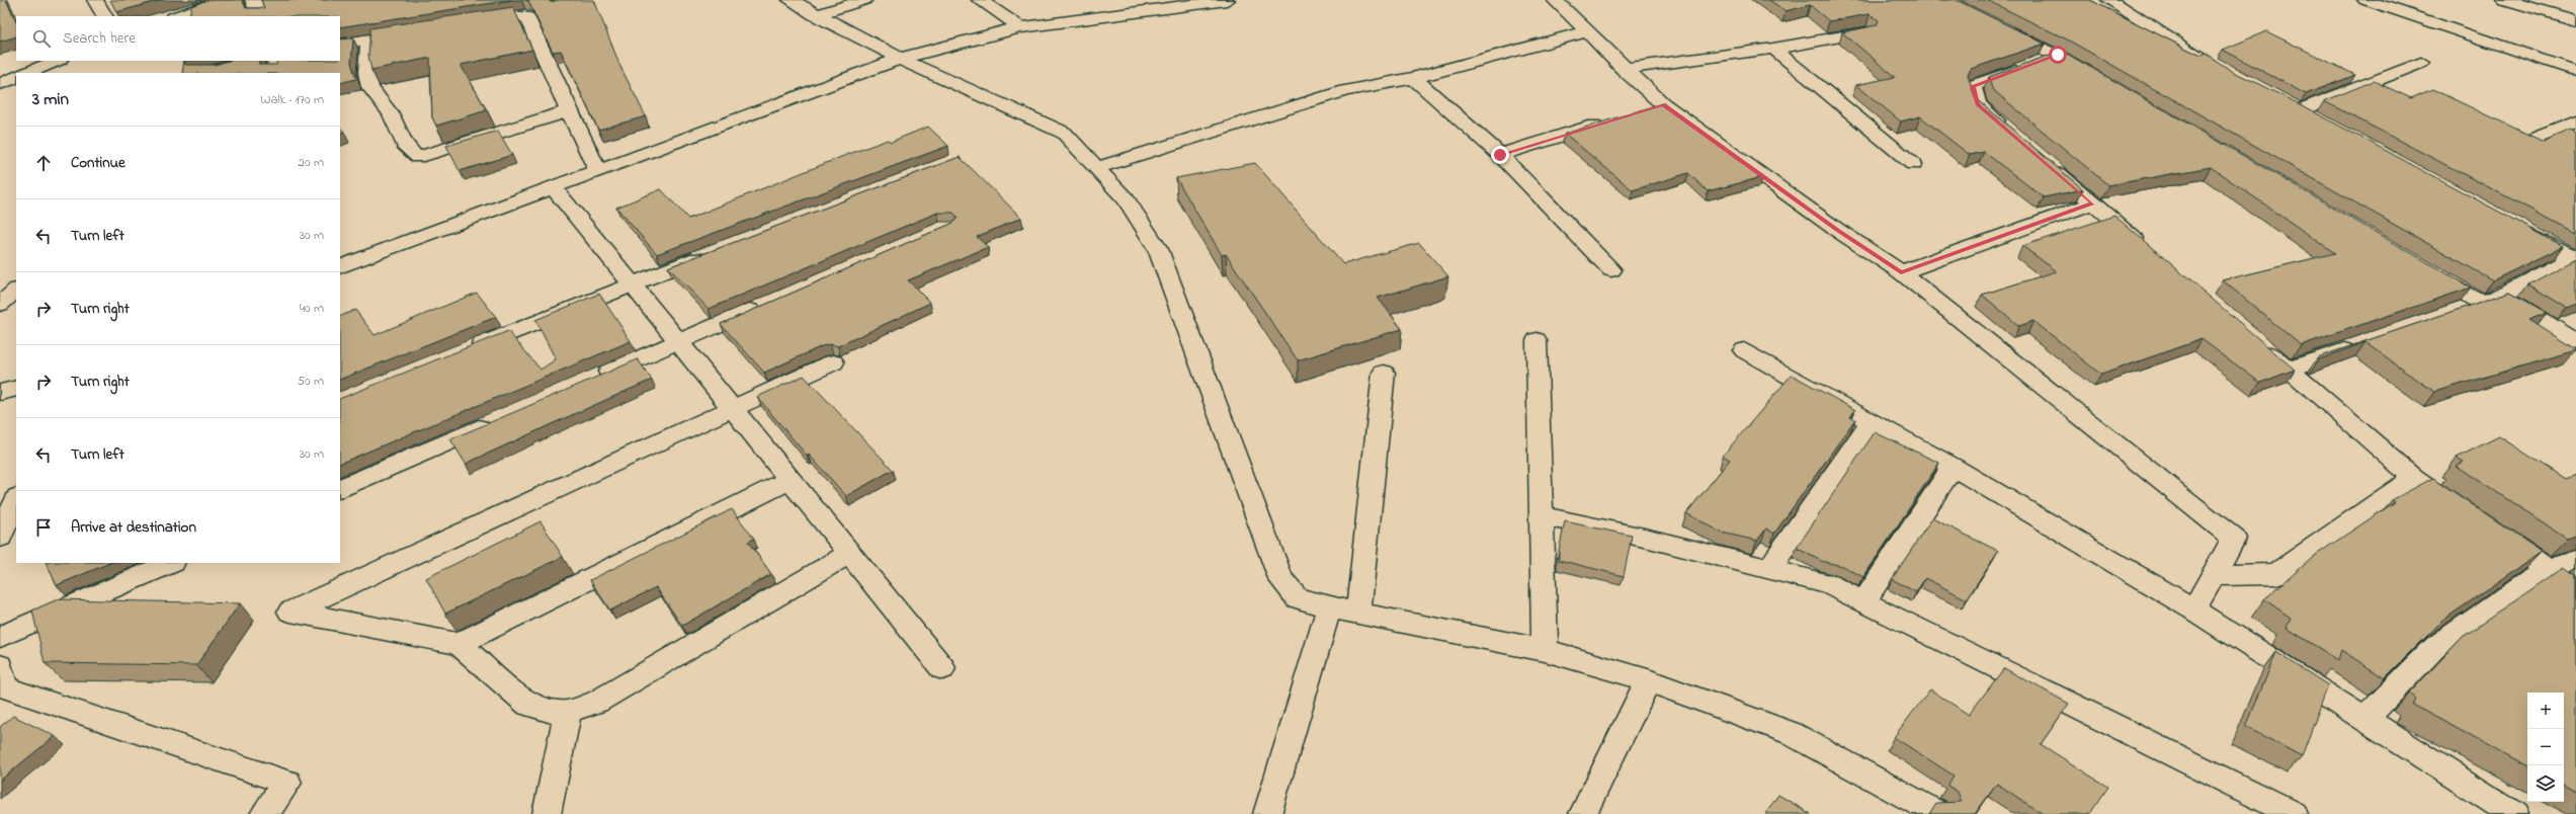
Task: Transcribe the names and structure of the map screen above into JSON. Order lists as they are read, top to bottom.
{
  "page": {
    "search": "Search here",
    "heading": ["3 min", "Walk · 170 m"],
    "list": [
      ["Continue", "20 m"],
      ["Turn left", "30 m"],
      ["Turn right", "40 m"],
      ["Turn right", "50 m"],
      ["Turn left", "30 m"],
      "Arrive at destination"
    ],
    "map_buttons": ["+", "−"]
  }
}
